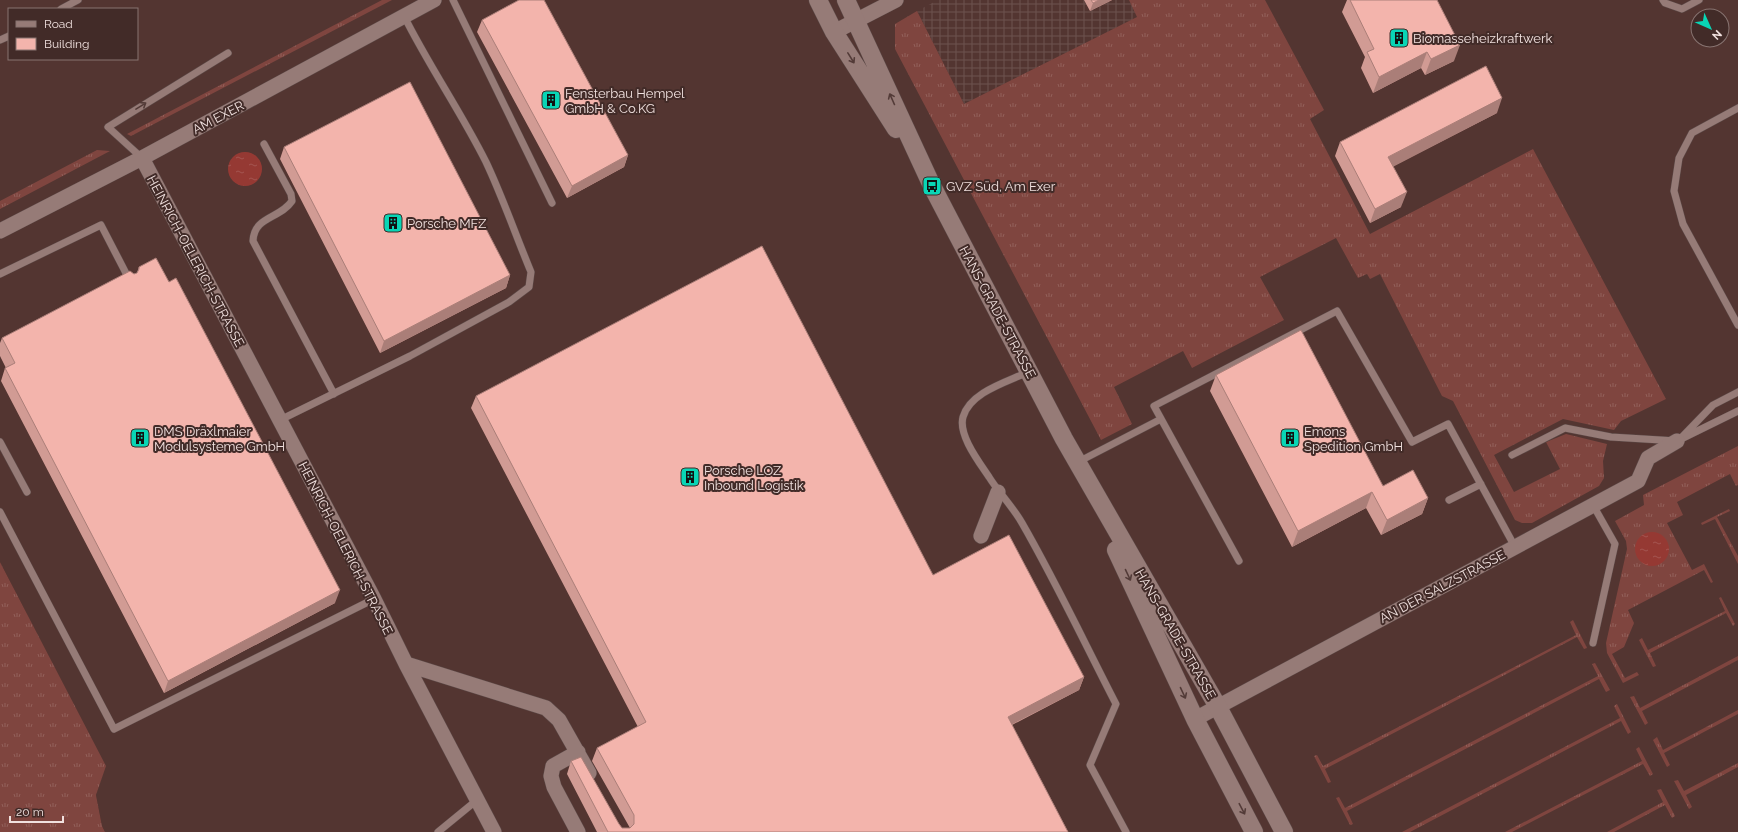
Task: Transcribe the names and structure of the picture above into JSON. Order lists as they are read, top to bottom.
{
  "streets": {
    "street": [
      "AM EXER",
      "HEINRICH-OELERICH-STRASSE",
      "HANS-GRADE-STRASSE",
      "AN DER SALZSTRASSE"
    ]
  },
  "crossings": [
    ["AM EXER", "HEINRICH-OELERICH-STRASSE"],
    ["HANS-GRADE-STRASSE", "AN DER SALZSTRASSE"]
  ],
  "places": {
    "building": [
      "Biomasseheizkraftwerk",
      "Fensterbau Hempel GmbH & Co.KG",
      "Porsche MFZ",
      "DMS Dräxlmaier Modulsysteme GmbH",
      "Emons Spedition GmbH",
      "Porsche LOZ Inbound Logistik"
    ],
    "bus stop": ["GVZ Süd, Am Exer"]
  },
  "legend": ["Road", "Building"],
  "scale_bar": "20 m",
  "north": "bottom right"
}
